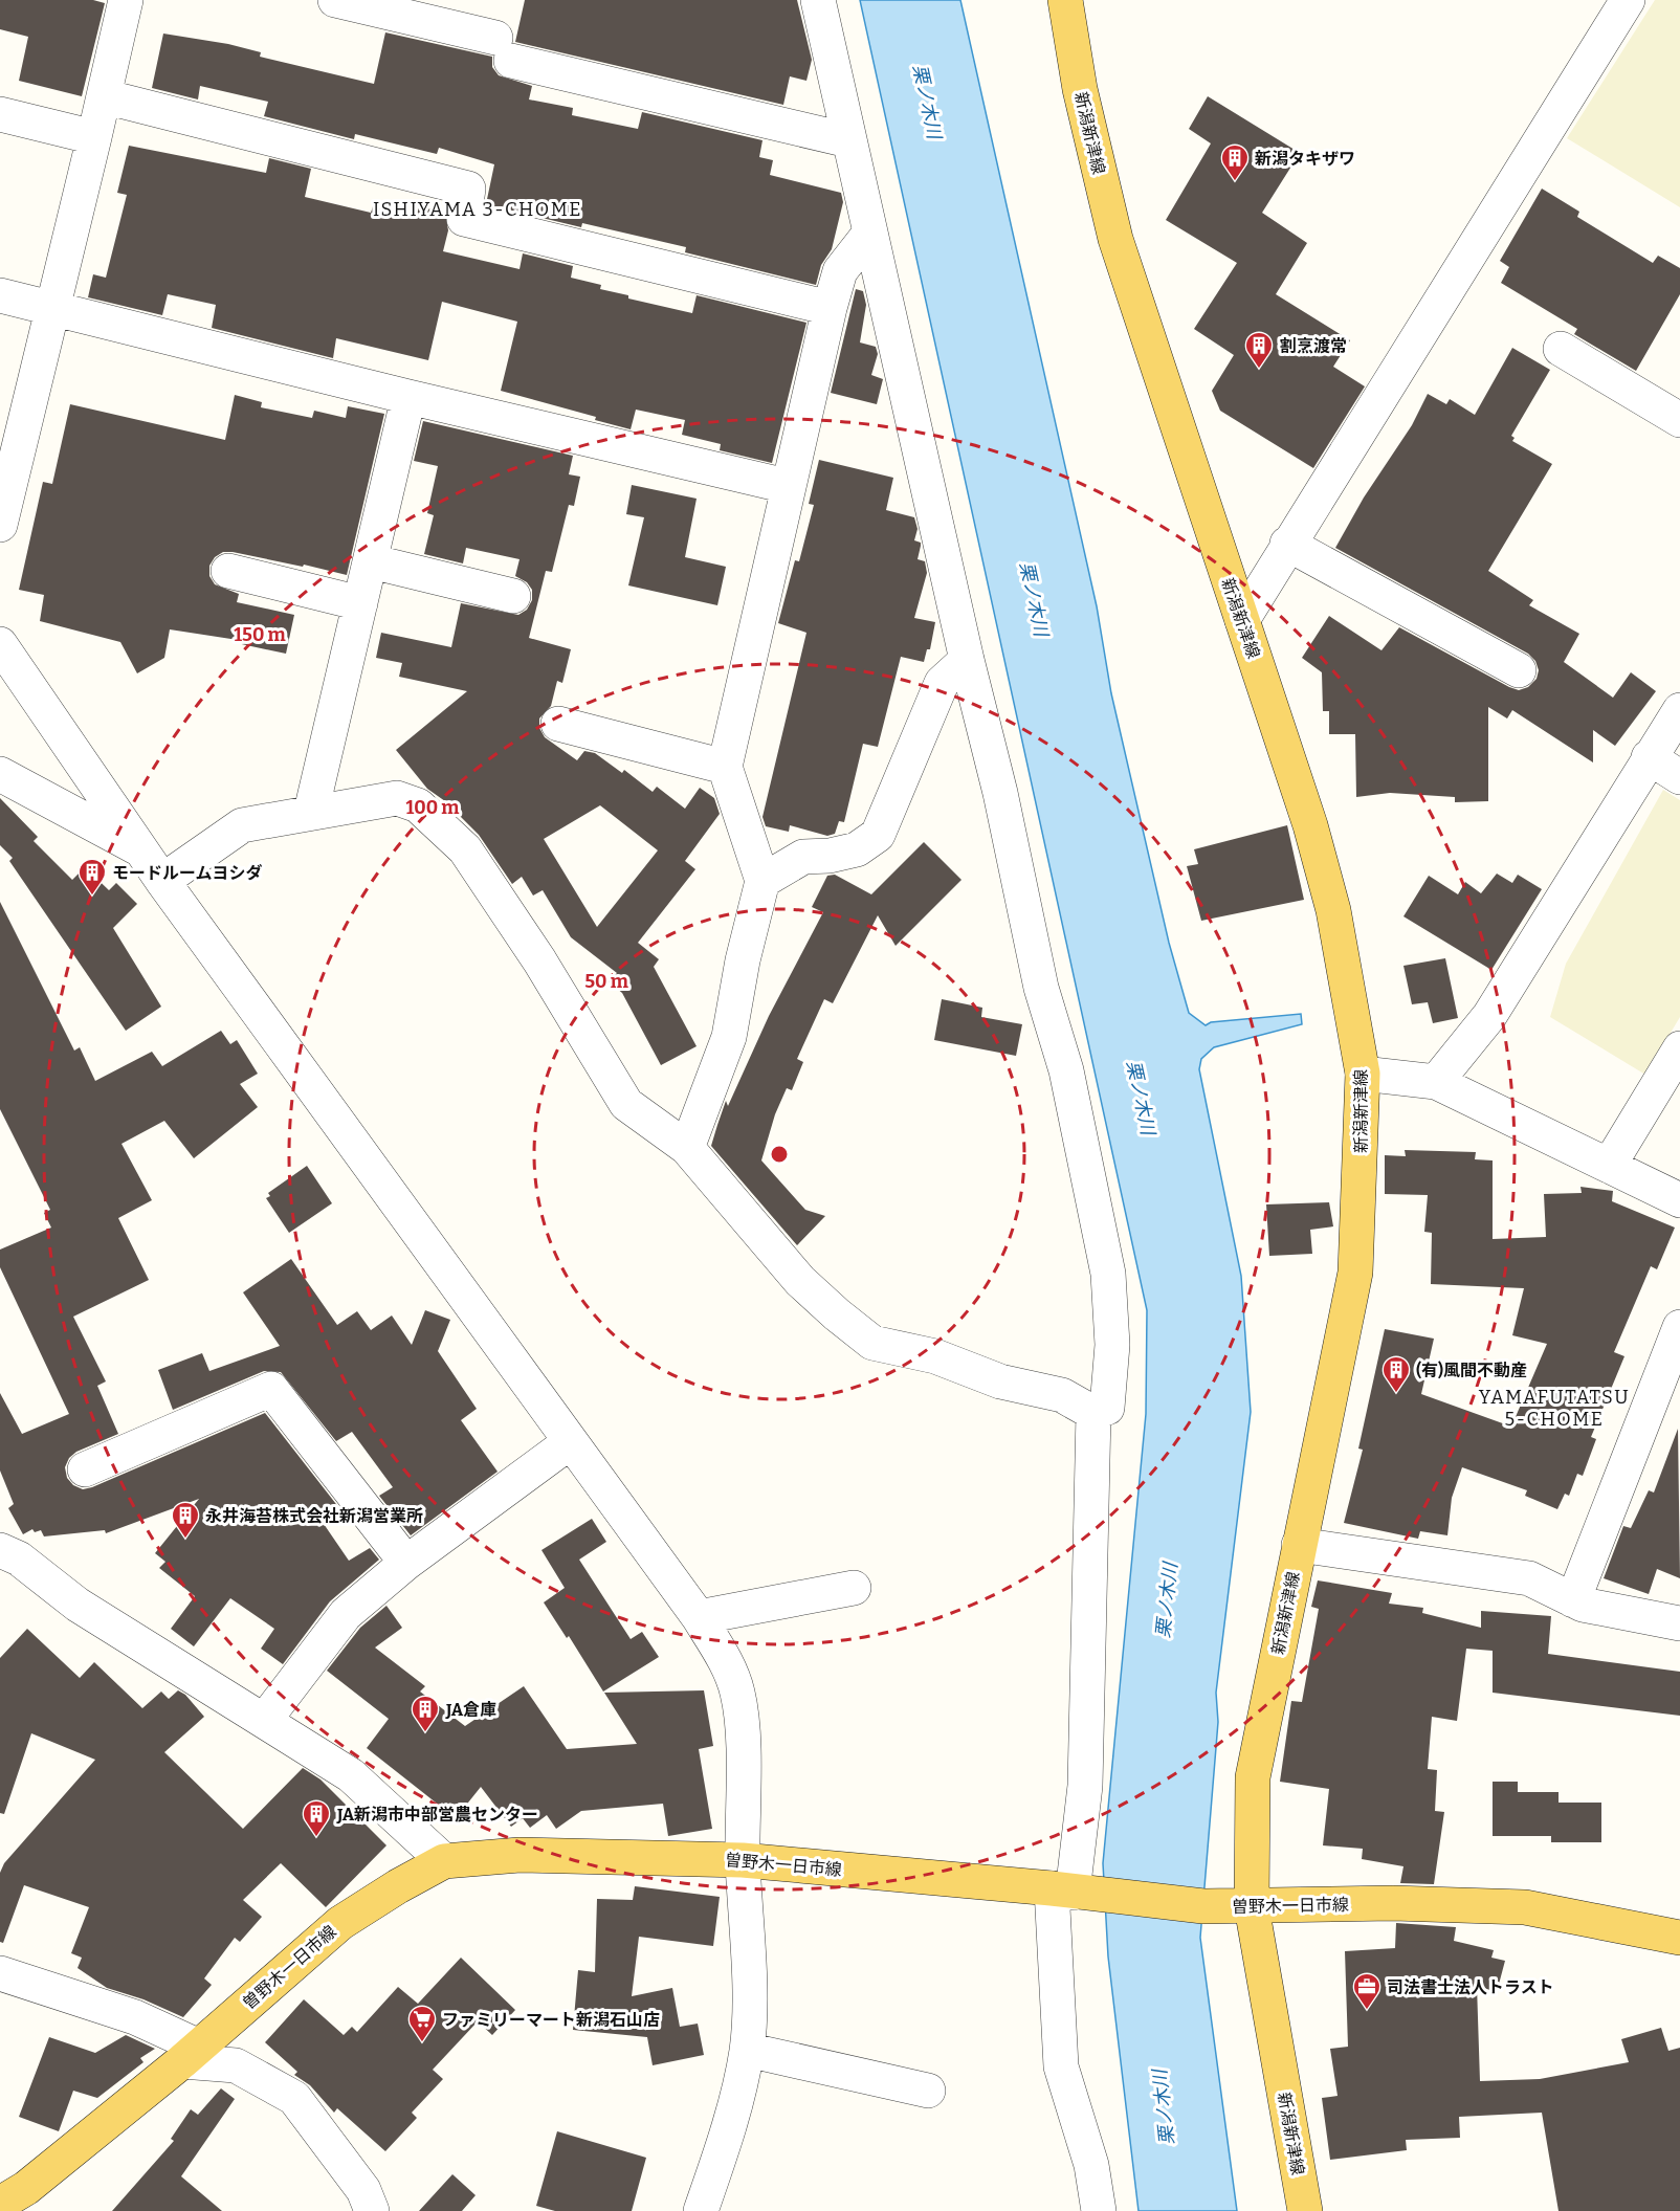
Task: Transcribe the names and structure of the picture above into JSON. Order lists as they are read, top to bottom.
{
  "streets": {
    "main road": ["新潟新津線", "曽野木一日市線"]
  },
  "crossings": [
    ["新潟新津線", "曽野木一日市線"]
  ],
  "districts": ["ISHIYAMA 3-CHOME", "YAMAFUTATSU 5-CHOME"],
  "water": ["栗ノ木川"],
  "places": {
    "building": [
      "新潟タキザワ",
      "割烹渡常",
      "モードルームヨシダ",
      "(有)風間不動産",
      "永井海苔株式会社新潟営業所",
      "JA倉庫",
      "JA新潟市中部営農センター"
    ],
    "office": ["司法書士法人トラスト"],
    "supermarket": ["ファミリーマート新潟石山店"]
  },
  "rings": ["150 m", "100 m", "50 m"]
}
